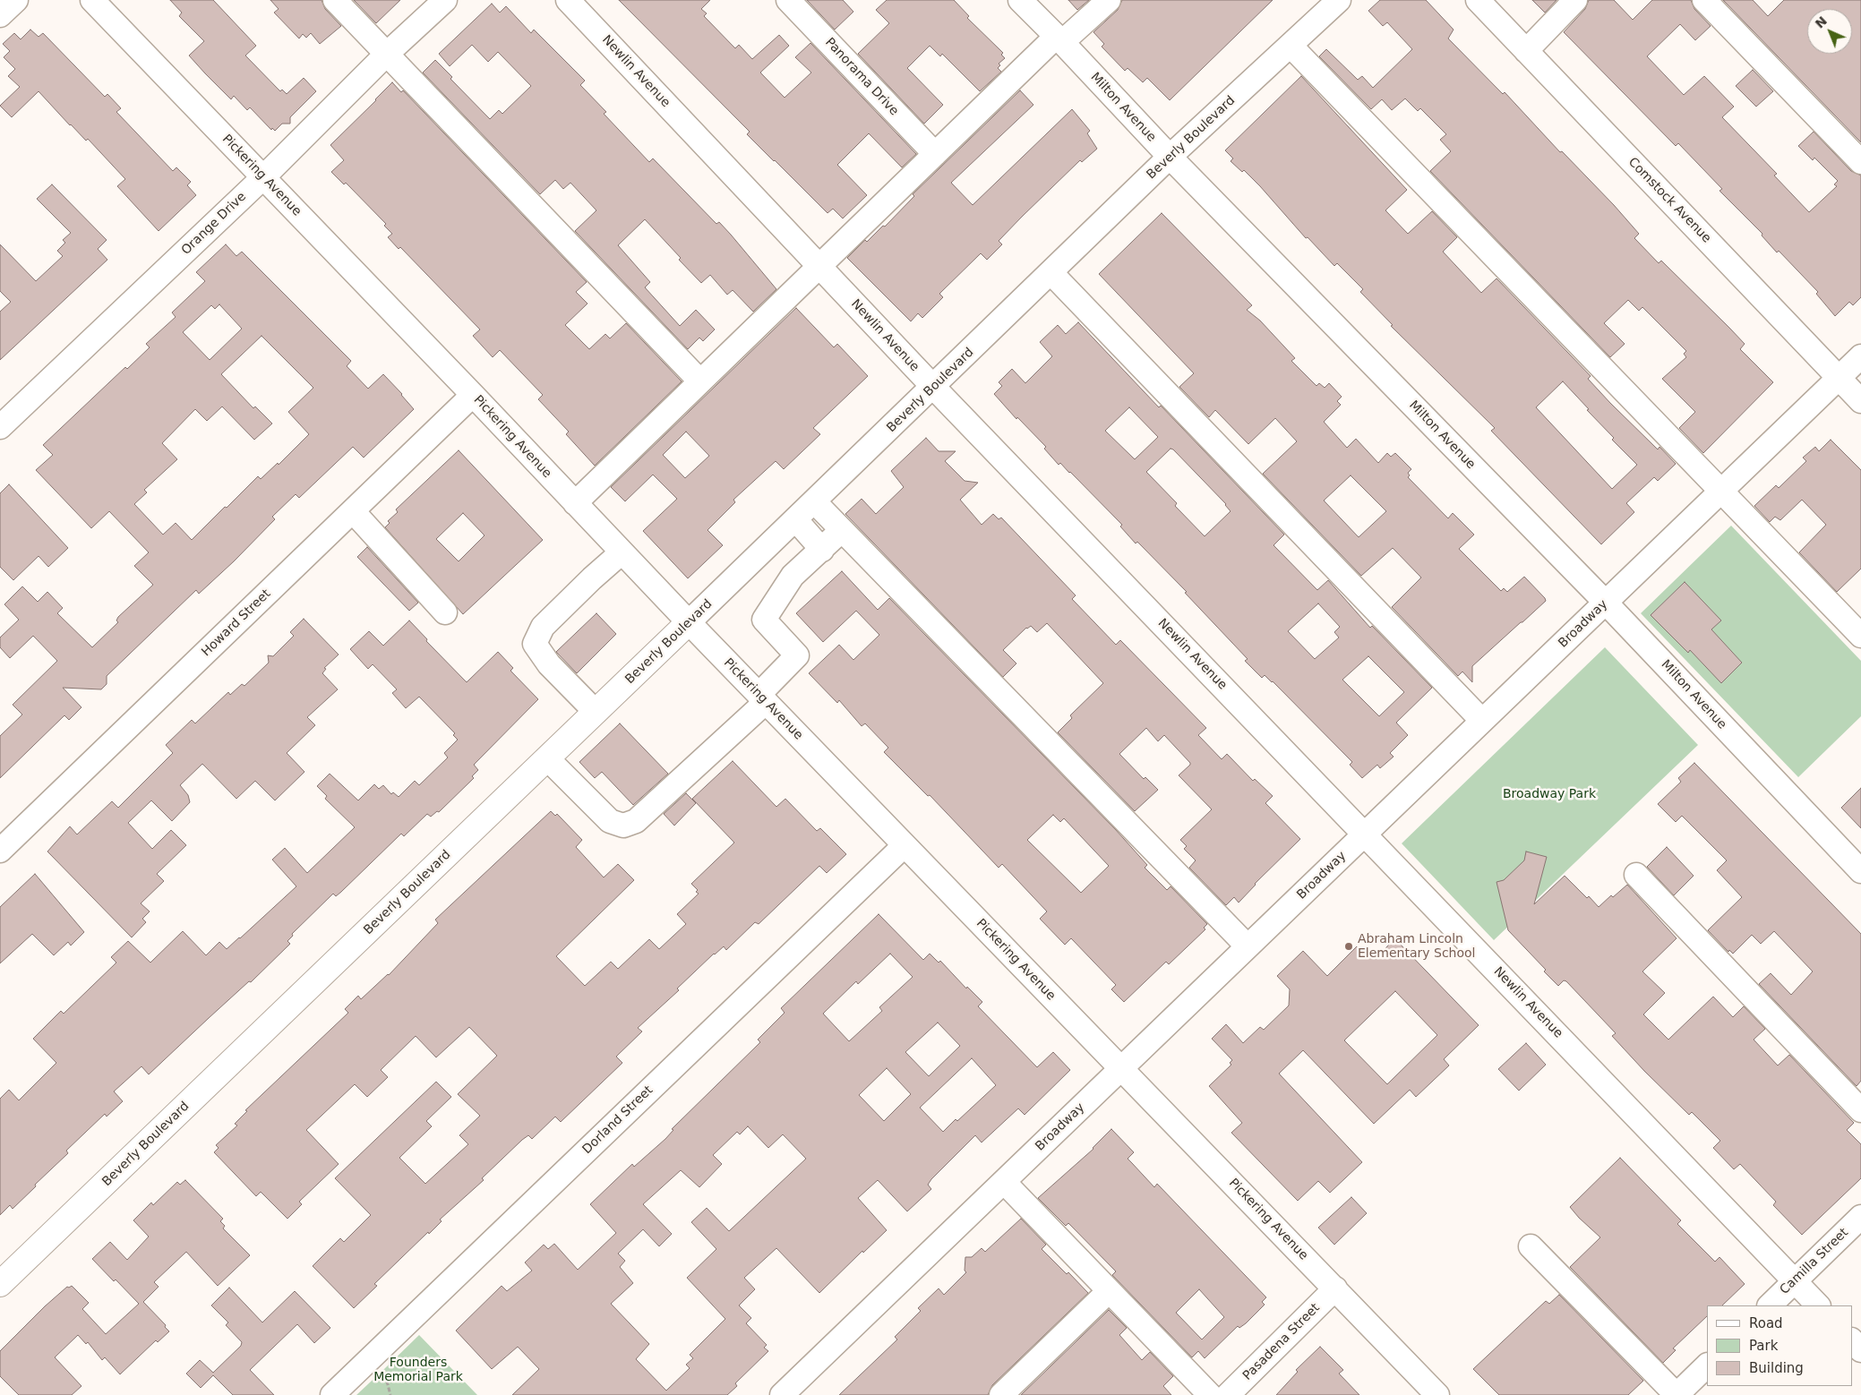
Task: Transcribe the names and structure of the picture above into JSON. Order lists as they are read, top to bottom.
{
  "streets": {
    "main road": ["Beverly Boulevard"],
    "street": [
      "Newlin Avenue",
      "Panorama Drive",
      "Milton Avenue",
      "Pickering Avenue",
      "Comstock Avenue",
      "Orange Drive",
      "Howard Street",
      "Broadway",
      "Dorland Street",
      "Camilla Street",
      "Pasadena Street"
    ]
  },
  "crossings": [
    ["Newlin Avenue", "Beverly Boulevard"],
    ["Newlin Avenue", "Broadway"],
    ["Newlin Avenue", "Camilla Street"],
    ["Milton Avenue", "Beverly Boulevard"],
    ["Milton Avenue", "Broadway"],
    ["Beverly Boulevard", "Pickering Avenue"],
    ["Pickering Avenue", "Orange Drive"],
    ["Pickering Avenue", "Howard Street"],
    ["Pickering Avenue", "Broadway"],
    ["Pickering Avenue", "Dorland Street"],
    ["Pickering Avenue", "Pasadena Street"],
    ["Comstock Avenue", "Broadway"]
  ],
  "parks": ["Broadway Park", "Founders Memorial Park"],
  "places": ["Abraham Lincoln Elementary School"],
  "legend": ["Road", "Park", "Building"],
  "north": "top left"
}
